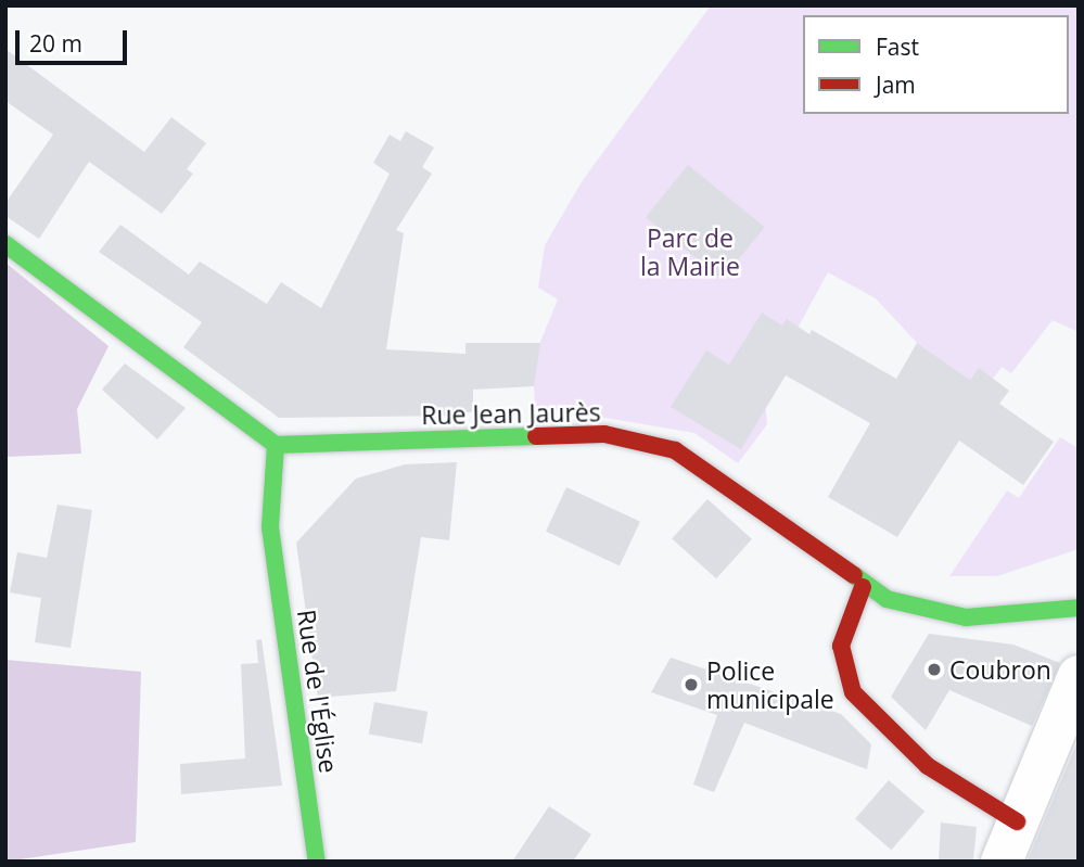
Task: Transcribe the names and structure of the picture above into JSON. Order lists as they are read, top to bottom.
{
  "streets": {
    "street": ["Rue Jean Jaurès", "Rue de l'Église"]
  },
  "crossings": [
    ["Rue Jean Jaurès", "Rue de l'Église"]
  ],
  "parks": ["Parc de la Mairie"],
  "places": ["Coubron", "Police municipale"],
  "legend": ["Fast", "Jam"],
  "scale_bar": "20 m"
}
